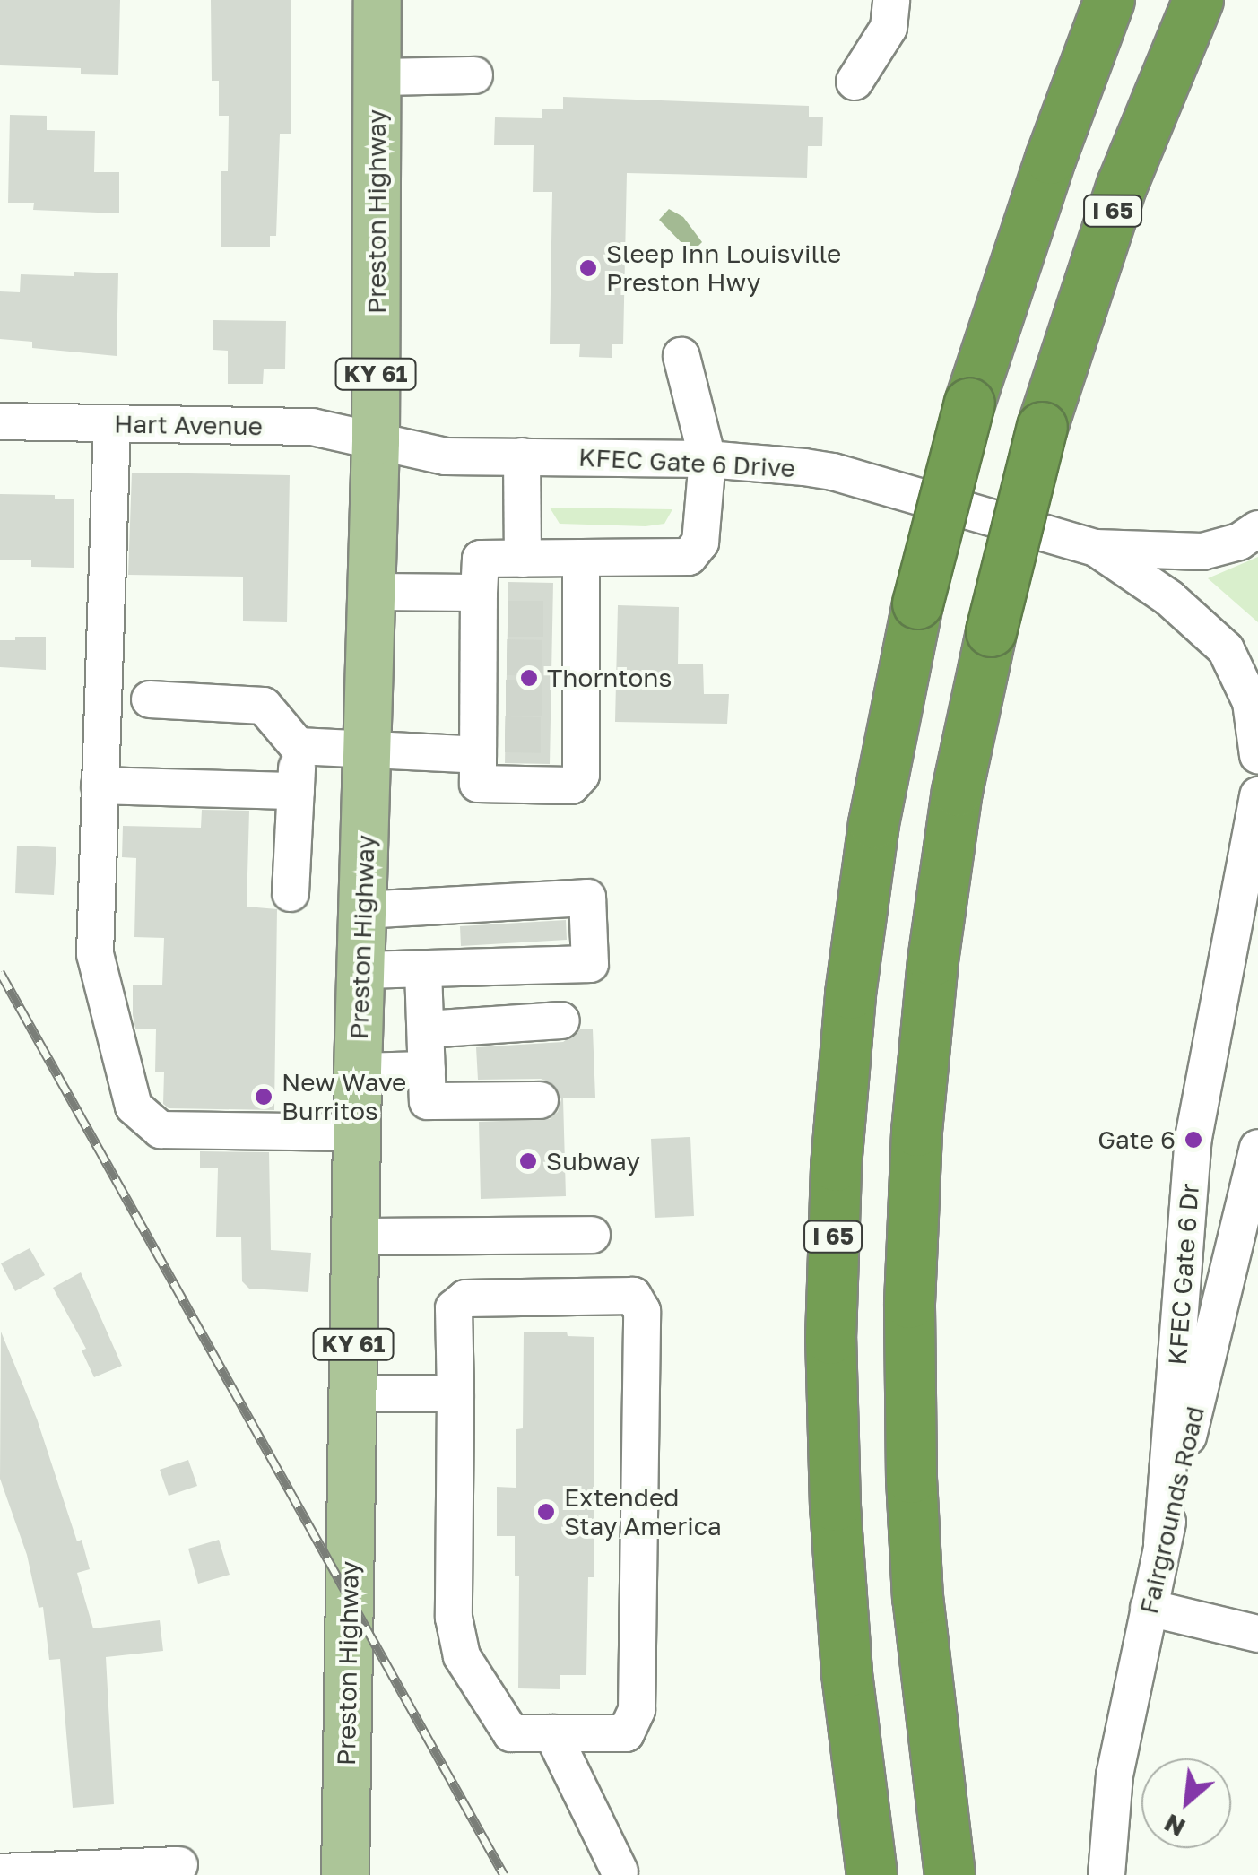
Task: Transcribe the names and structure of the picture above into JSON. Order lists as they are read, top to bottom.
{
  "streets": {
    "highway": ["I 65"],
    "main road": ["Preston Highway", "KY 61"],
    "street": [
      "Hart Avenue",
      "KFEC Gate 6 Drive",
      "KFEC Gate 6 Dr",
      "Fairgrounds Road"
    ]
  },
  "crossings": [
    ["Preston Highway", "Hart Avenue"],
    ["Preston Highway", "KFEC Gate 6 Drive"],
    ["Hart Avenue", "KFEC Gate 6 Drive"],
    ["KFEC Gate 6 Dr", "Fairgrounds Road"]
  ],
  "places": [
    "Sleep Inn Louisville Preston Hwy",
    "Thorntons",
    "New Wave Burritos",
    "Gate 6",
    "Subway",
    "Extended Stay America"
  ],
  "north": "bottom left"
}
